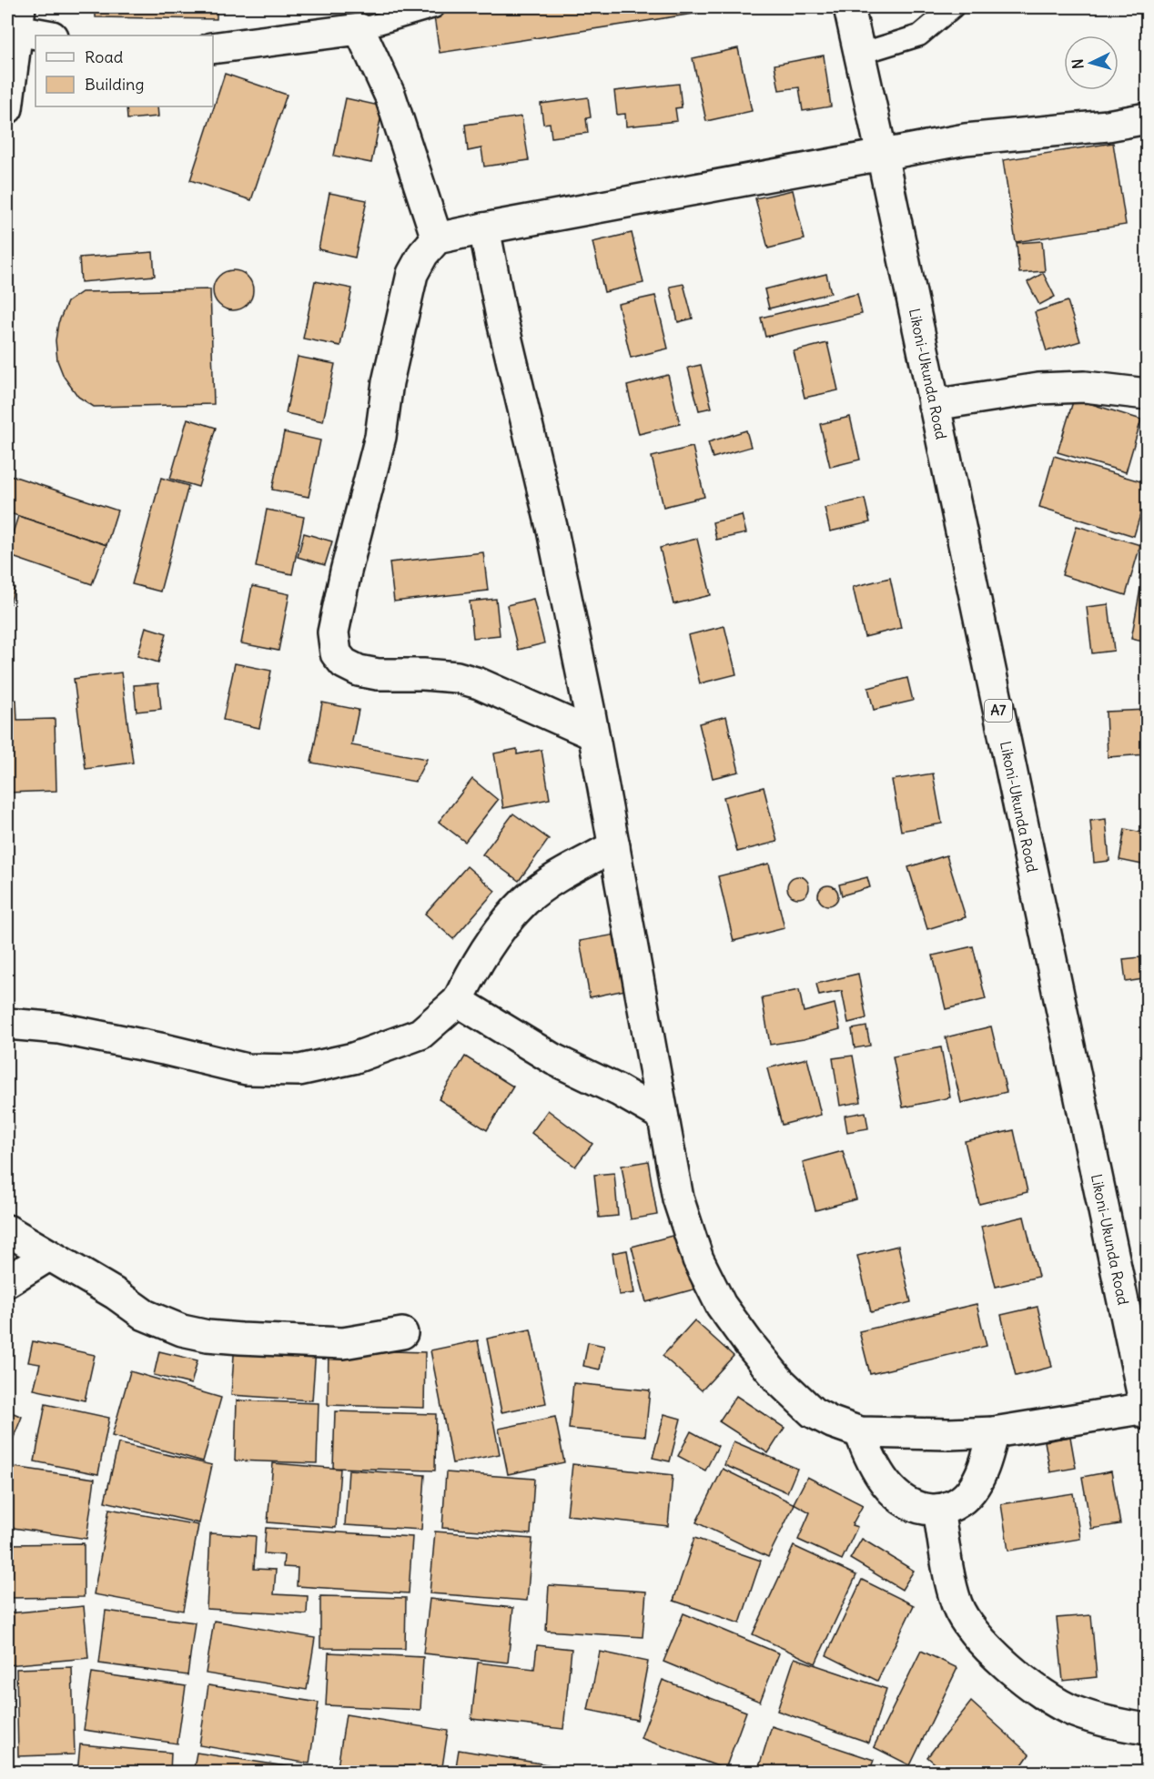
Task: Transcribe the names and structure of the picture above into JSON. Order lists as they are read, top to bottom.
{
  "streets": {
    "main road": ["Likoni-Ukunda Road", "A7"]
  },
  "legend": ["Road", "Building"],
  "north": "left"
}
